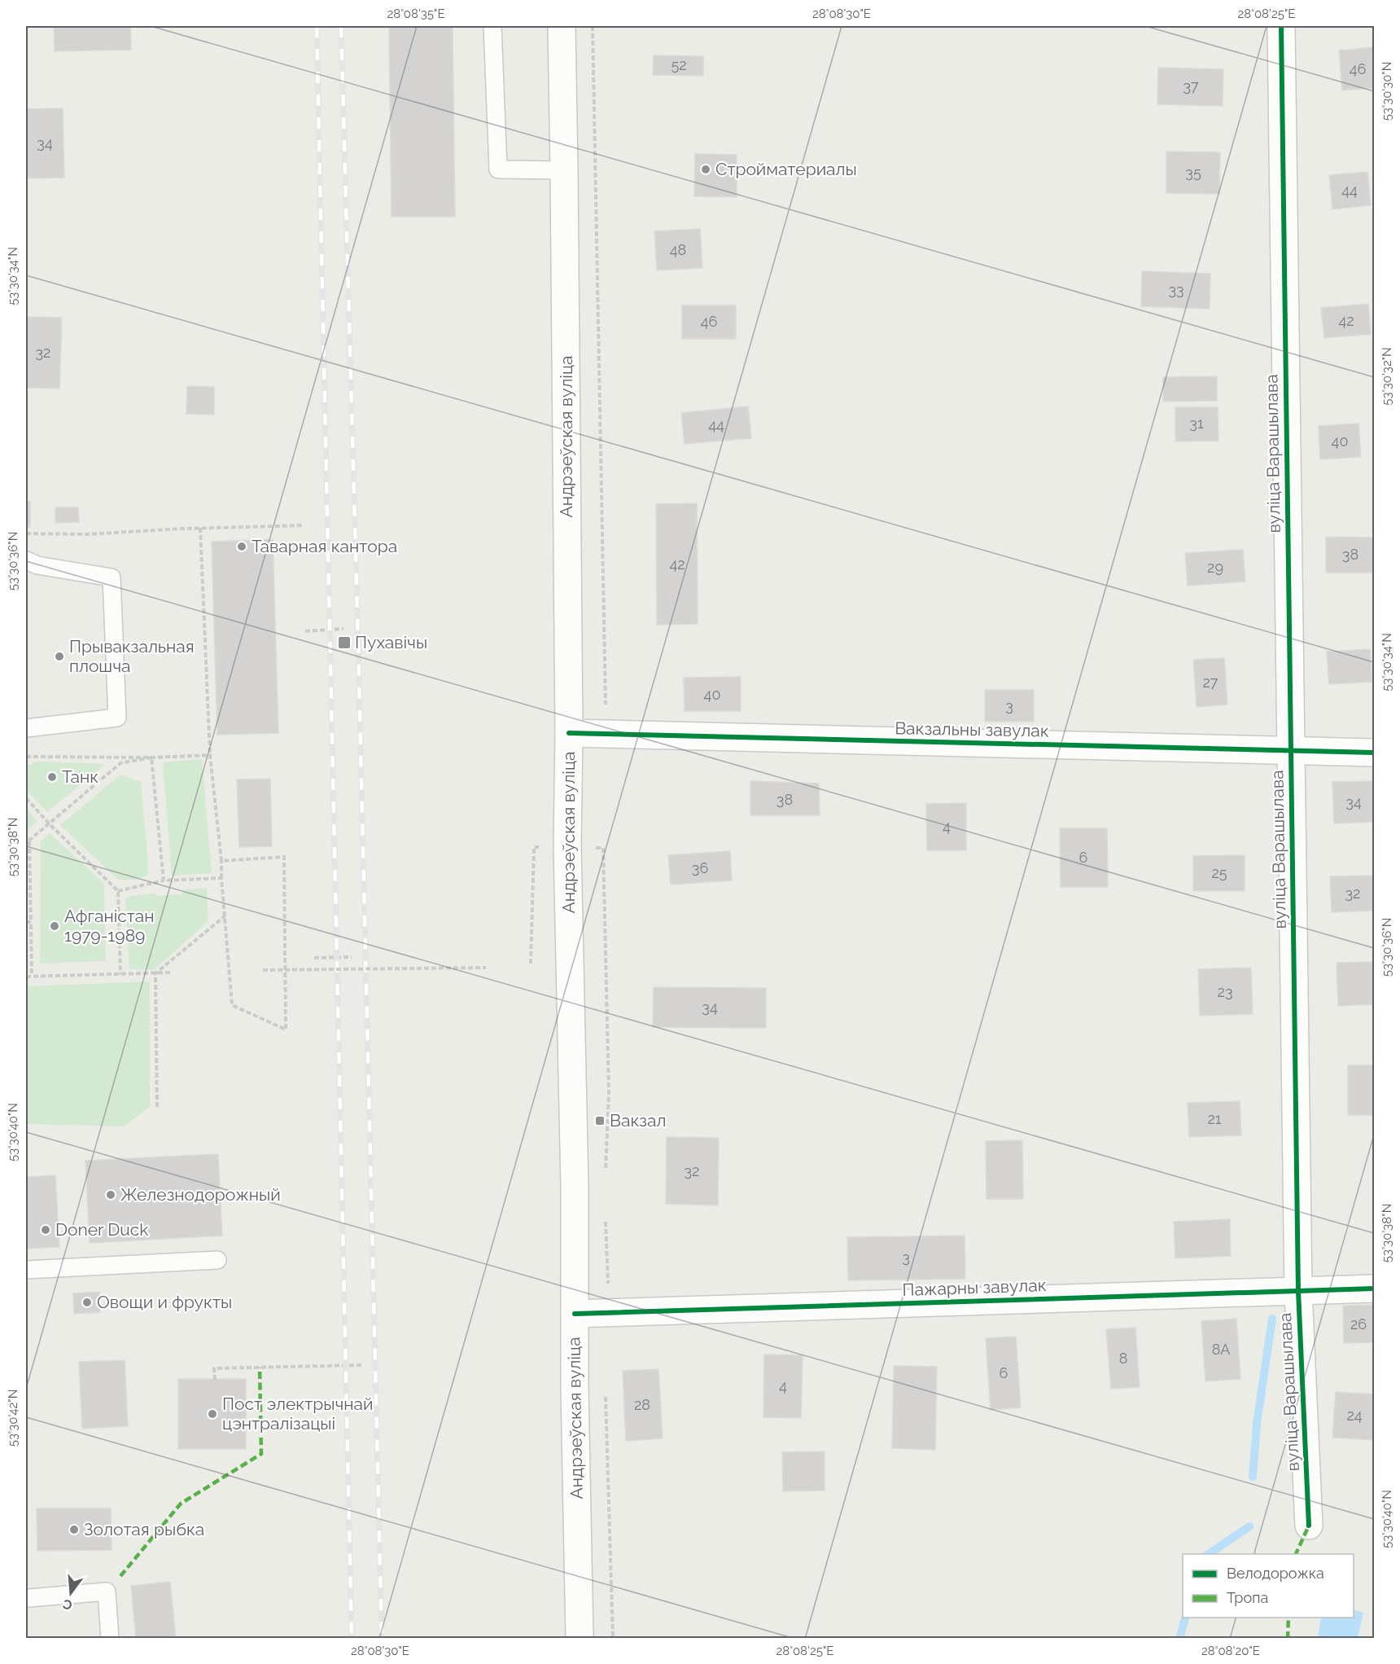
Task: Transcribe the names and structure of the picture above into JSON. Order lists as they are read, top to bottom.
{
  "streets": {
    "street": [
      "Андрэеўская вуліца",
      "вуліца Варашылава",
      "Вакзальны завулак",
      "Пажарны завулак"
    ]
  },
  "crossings": [
    ["Андрэеўская вуліца", "Вакзальны завулак"],
    ["Андрэеўская вуліца", "Пажарны завулак"],
    ["вуліца Варашылава", "Вакзальны завулак"],
    ["вуліца Варашылава", "Пажарны завулак"]
  ],
  "places": {
    "other": [
      "Стройматериалы",
      "Таварная кантора",
      "Прывакзальная плошча",
      "Танк",
      "Афганістан 1979-1989",
      "Железнодорожный",
      "Doner Duck",
      "Овощи и фрукты",
      "Пост электрычнай цэнтралізацыі",
      "Золотая рыбка"
    ],
    "transit": ["Пухавічы", "Вакзал"]
  },
  "house_numbers": [
    "52",
    "46",
    "37",
    "34",
    "35",
    "44",
    "48",
    "33",
    "42",
    "46",
    "32",
    "31",
    "44",
    "40",
    "38",
    "42",
    "29",
    "27",
    "40",
    "3",
    "38",
    "34",
    "4",
    "6",
    "36",
    "25",
    "32",
    "23",
    "34",
    "21",
    "32",
    "3",
    "26",
    "8А",
    "8",
    "6",
    "4",
    "28",
    "24"
  ],
  "legend": ["Велодорожка", "Тропа"],
  "north": "bottom",
  "coordinates": [
    "28°08'35\"E",
    "28°08'30\"E",
    "28°08'25\"E",
    "53°30'30\"N",
    "53°30'34\"N",
    "53°30'32\"N",
    "53°30'36\"N",
    "53°30'38\"N",
    "53°30'40\"N",
    "53°30'42\"N",
    "28°08'20\"E"
  ]
}
